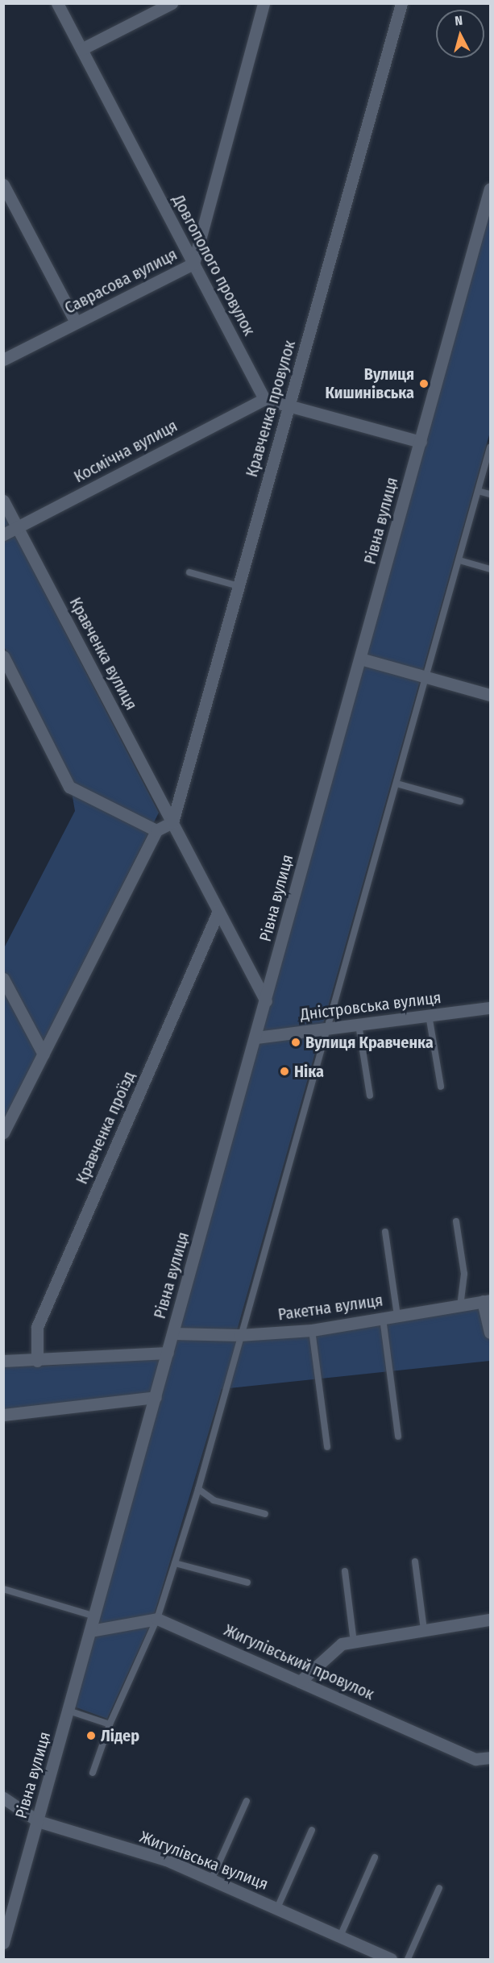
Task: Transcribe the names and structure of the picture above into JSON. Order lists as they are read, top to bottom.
{
  "streets": {
    "street": [
      "Довгополого провулок",
      "Саврасова вулиця",
      "Кравченка провулок",
      "Космічна вулиця",
      "Рівна вулиця",
      "Кравченка вулиця",
      "Дністровська вулиця",
      "Кравченка проїзд",
      "Ракетна вулиця",
      "Жигулівський провулок",
      "Жигулівська вулиця"
    ]
  },
  "crossings": [
    ["Довгополого провулок", "Саврасова вулиця"],
    ["Довгополого провулок", "Космічна вулиця"],
    ["Кравченка провулок", "Кравченка вулиця"],
    ["Космічна вулиця", "Кравченка вулиця"],
    ["Рівна вулиця", "Кравченка вулиця"],
    ["Рівна вулиця", "Дністровська вулиця"],
    ["Рівна вулиця", "Ракетна вулиця"],
    ["Рівна вулиця", "Жигулівська вулиця"],
    ["Кравченка вулиця", "Кравченка проїзд"]
  ],
  "places": [
    "Вулиця Кишинівська",
    "Вулиця Кравченка",
    "Ніка",
    "Лідер"
  ],
  "north": "top"
}
